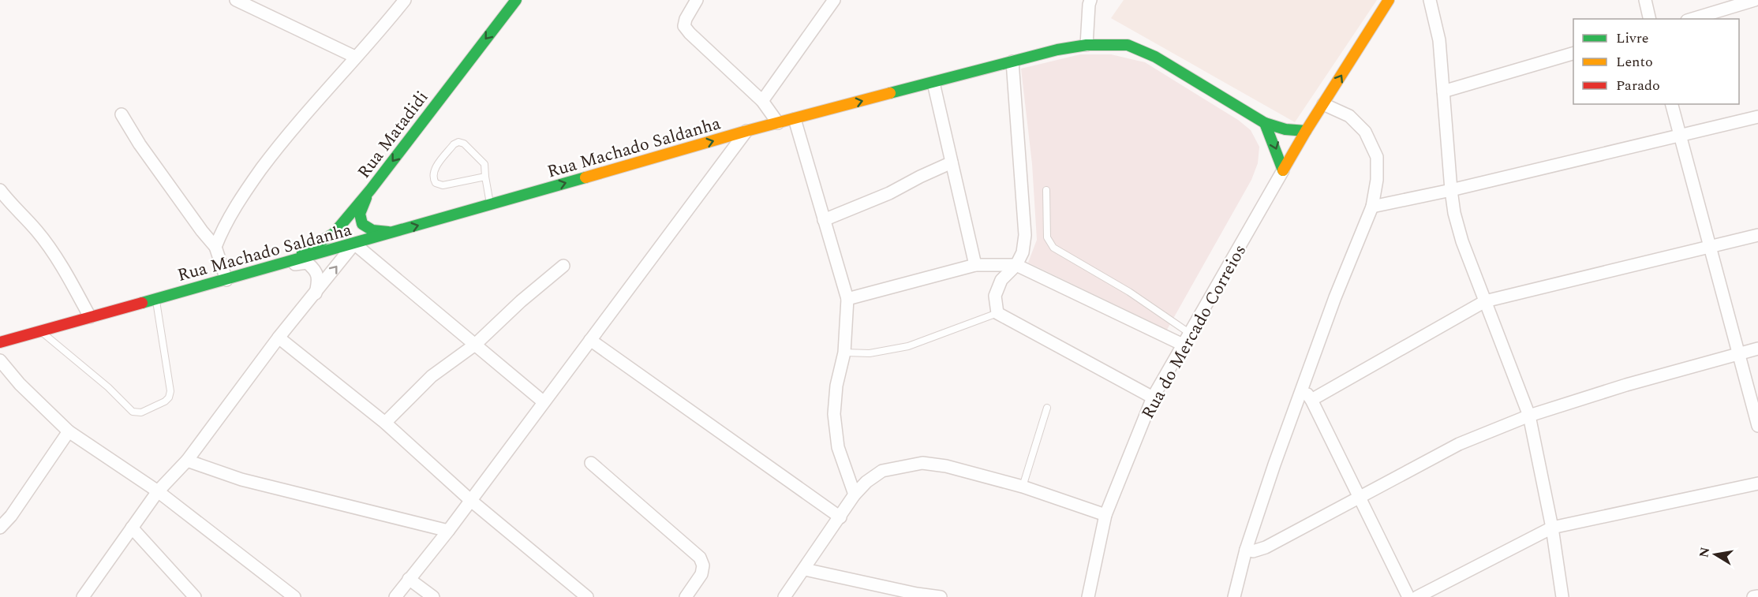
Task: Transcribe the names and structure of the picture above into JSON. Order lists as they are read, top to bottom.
{
  "streets": {
    "street": ["Rua Matadidi", "Rua Machado Saldanha", "Rua do Mercado Correios"]
  },
  "crossings": [
    ["Rua Matadidi", "Rua Machado Saldanha"],
    ["Rua Machado Saldanha", "Rua do Mercado Correios"]
  ],
  "one_way": ["Rua Machado Saldanha"],
  "legend": ["Livre", "Lento", "Parado"],
  "north": "left"
}
